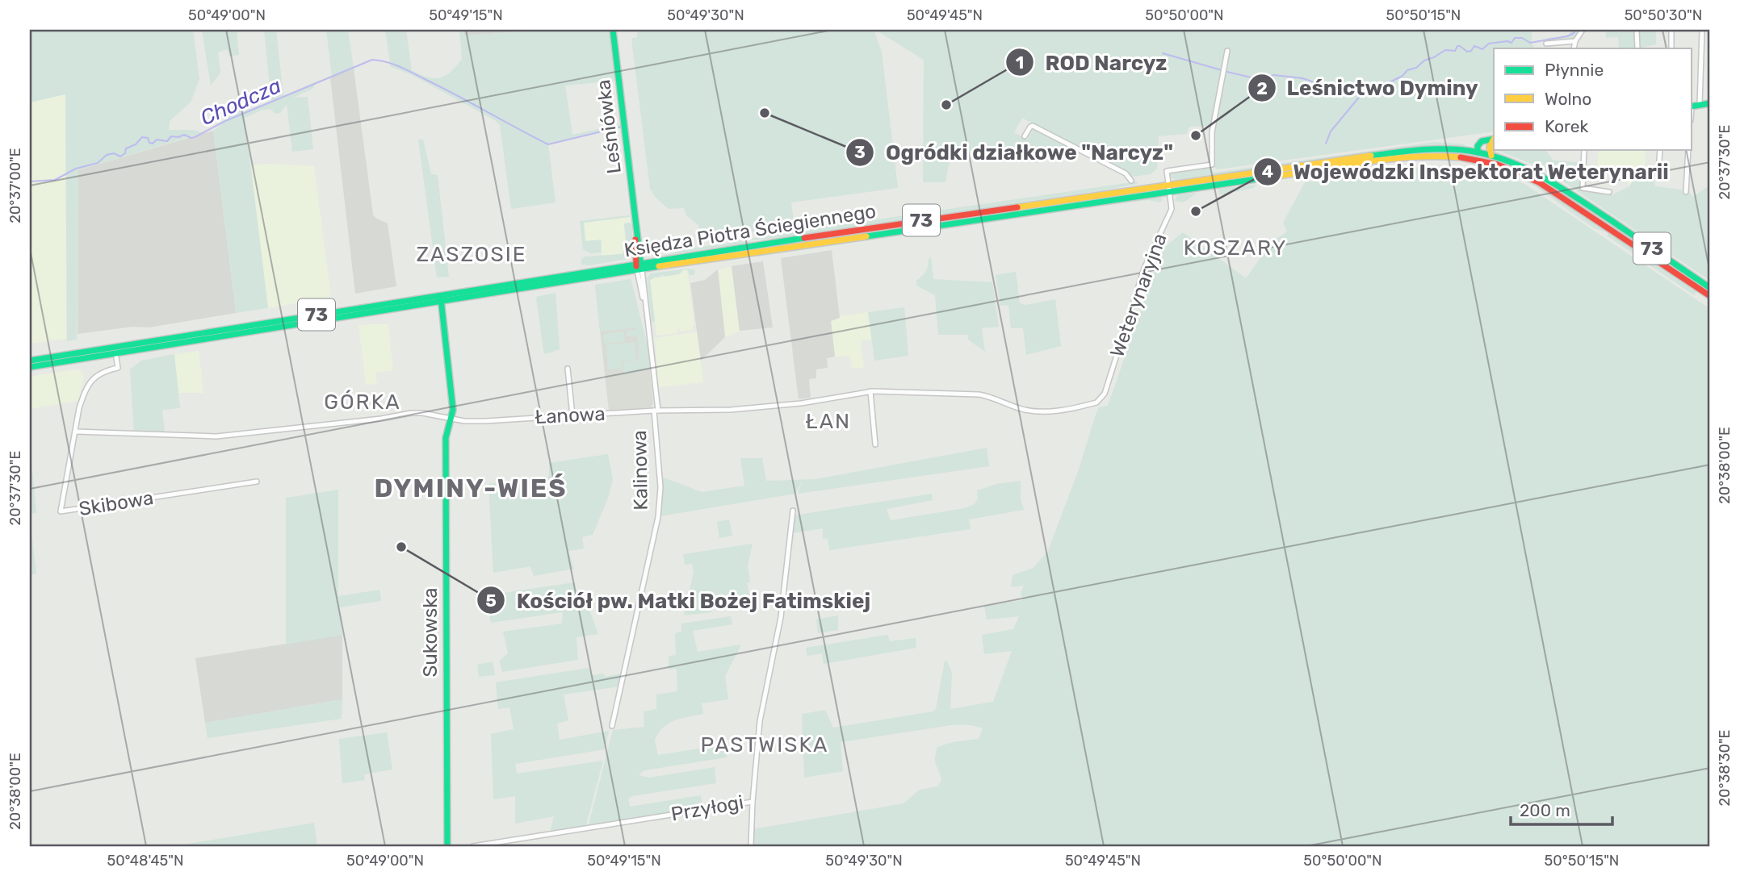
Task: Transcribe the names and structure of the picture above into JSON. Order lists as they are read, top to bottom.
{
  "streets": {
    "main road": [
      "Leśniówka",
      "73",
      "Księdza Piotra Ściegiennego",
      "Sukowska"
    ],
    "street": [
      "Weterynaryjna",
      "Łanowa",
      "Kalinowa",
      "Skibowa",
      "Przyłogi"
    ]
  },
  "crossings": [
    ["Leśniówka", "Księdza Piotra Ściegiennego"],
    ["Leśniówka", "Kalinowa"],
    ["73", "Księdza Piotra Ściegiennego"],
    ["Księdza Piotra Ściegiennego", "Weterynaryjna"],
    ["Księdza Piotra Ściegiennego", "Kalinowa"],
    ["Księdza Piotra Ściegiennego", "Skibowa"],
    ["Księdza Piotra Ściegiennego", "Sukowska"],
    ["Weterynaryjna", "Łanowa"],
    ["Łanowa", "Kalinowa"],
    ["Łanowa", "Skibowa"],
    ["Łanowa", "Sukowska"]
  ],
  "districts": [
    "KOSZARY",
    "ZASZOSIE",
    "GÓRKA",
    "ŁAN",
    "DYMINY-WIEŚ",
    "PASTWISKA"
  ],
  "water": ["Chodcza"],
  "places": [
    "ROD Narcyz",
    "Ogródki działkowe \"Narcyz\"",
    "Leśnictwo Dyminy",
    "Wojewódzki Inspektorat Weterynarii",
    "Kościół pw. Matki Bożej Fatimskiej"
  ],
  "legend": ["Płynnie", "Wolno", "Korek"],
  "scale_bar": "200 m",
  "coordinates": [
    "50°49'00\"N",
    "50°49'15\"N",
    "50°49'30\"N",
    "50°49'45\"N",
    "50°50'00\"N",
    "50°50'15\"N",
    "50°50'30\"N",
    "20°37'30\"E",
    "20°37'00\"E",
    "20°38'00\"E",
    "20°38'30\"E",
    "50°48'45\"N"
  ]
}
